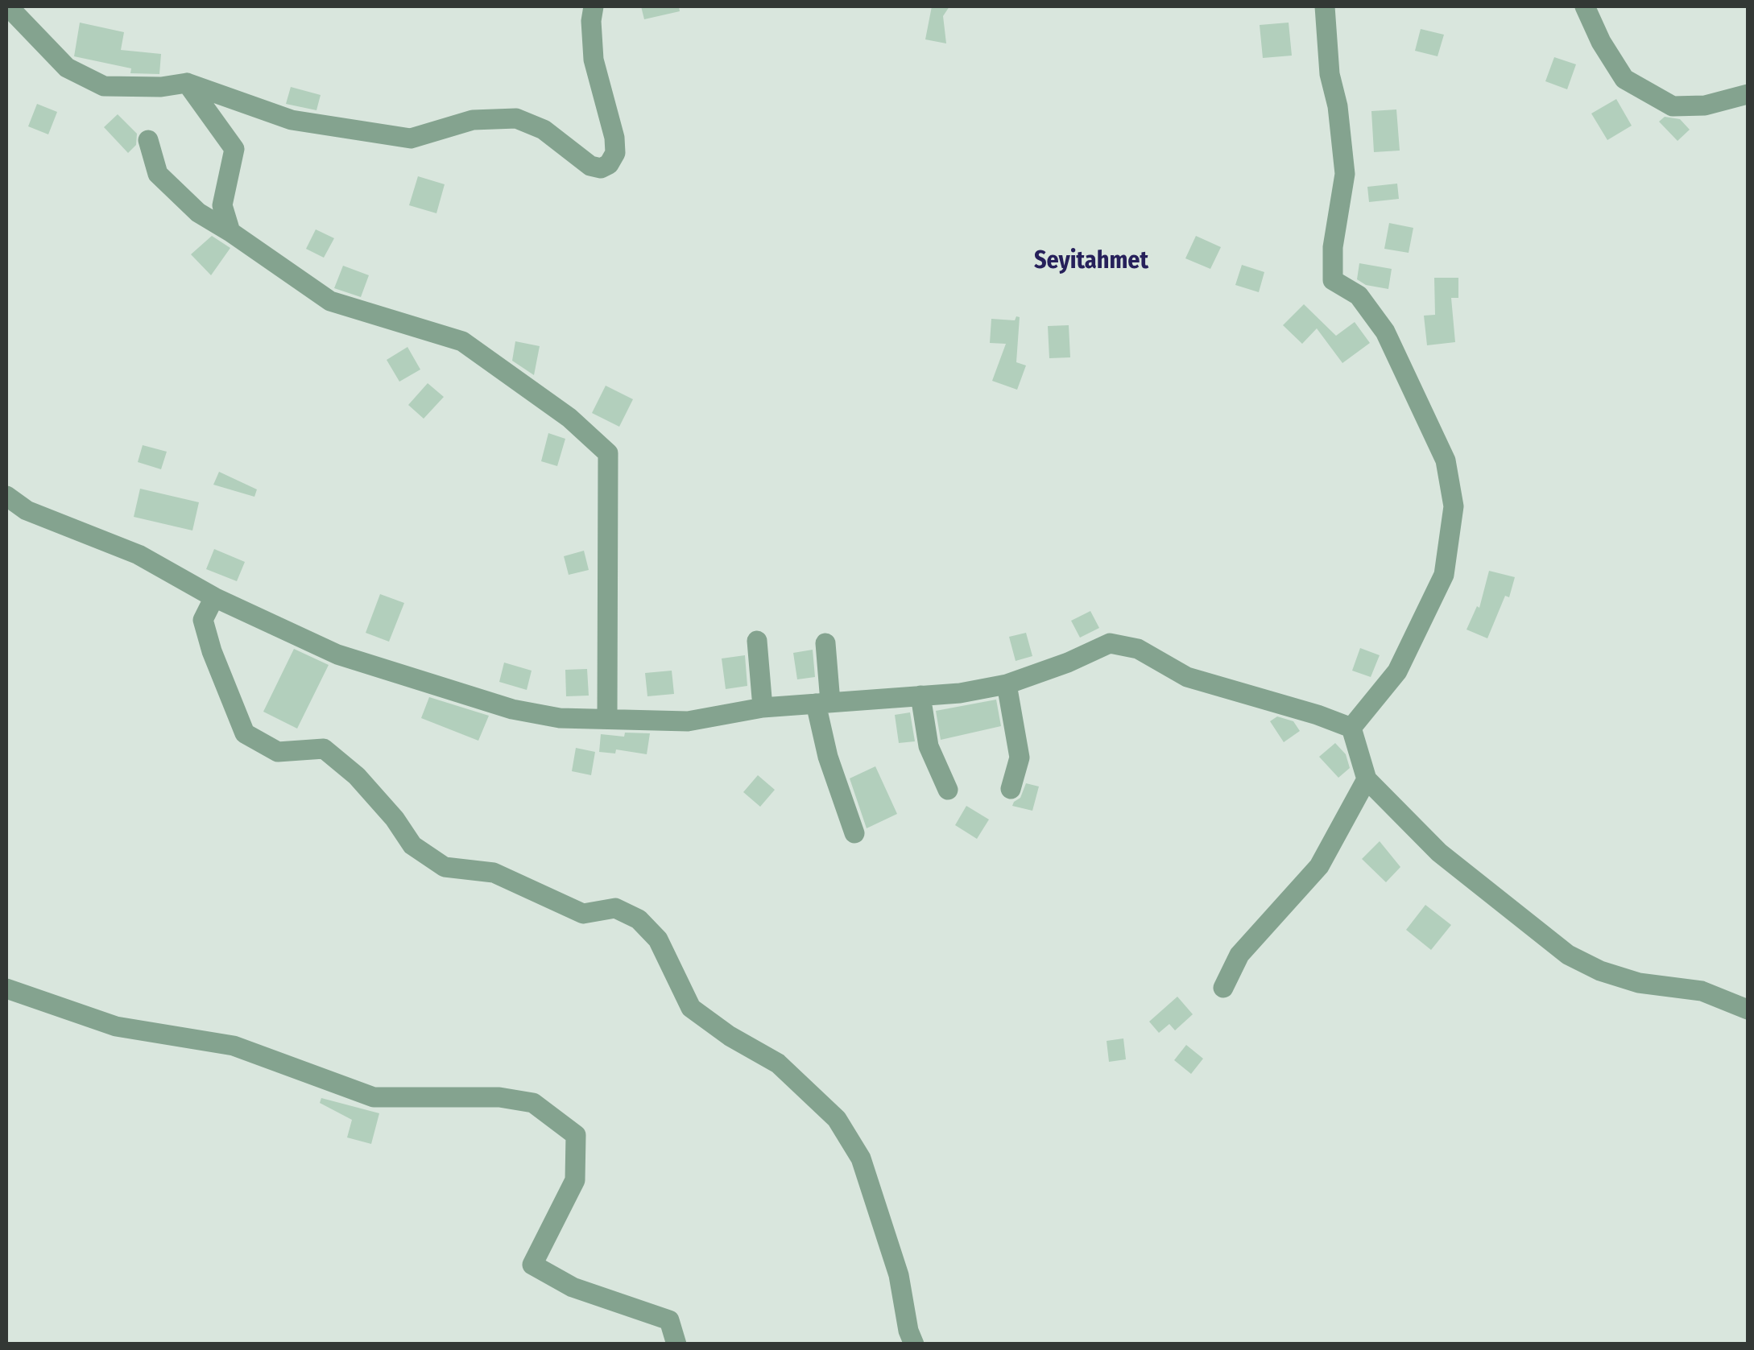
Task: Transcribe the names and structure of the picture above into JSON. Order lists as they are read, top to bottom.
{
  "districts": ["Seyitahmet"]
}
